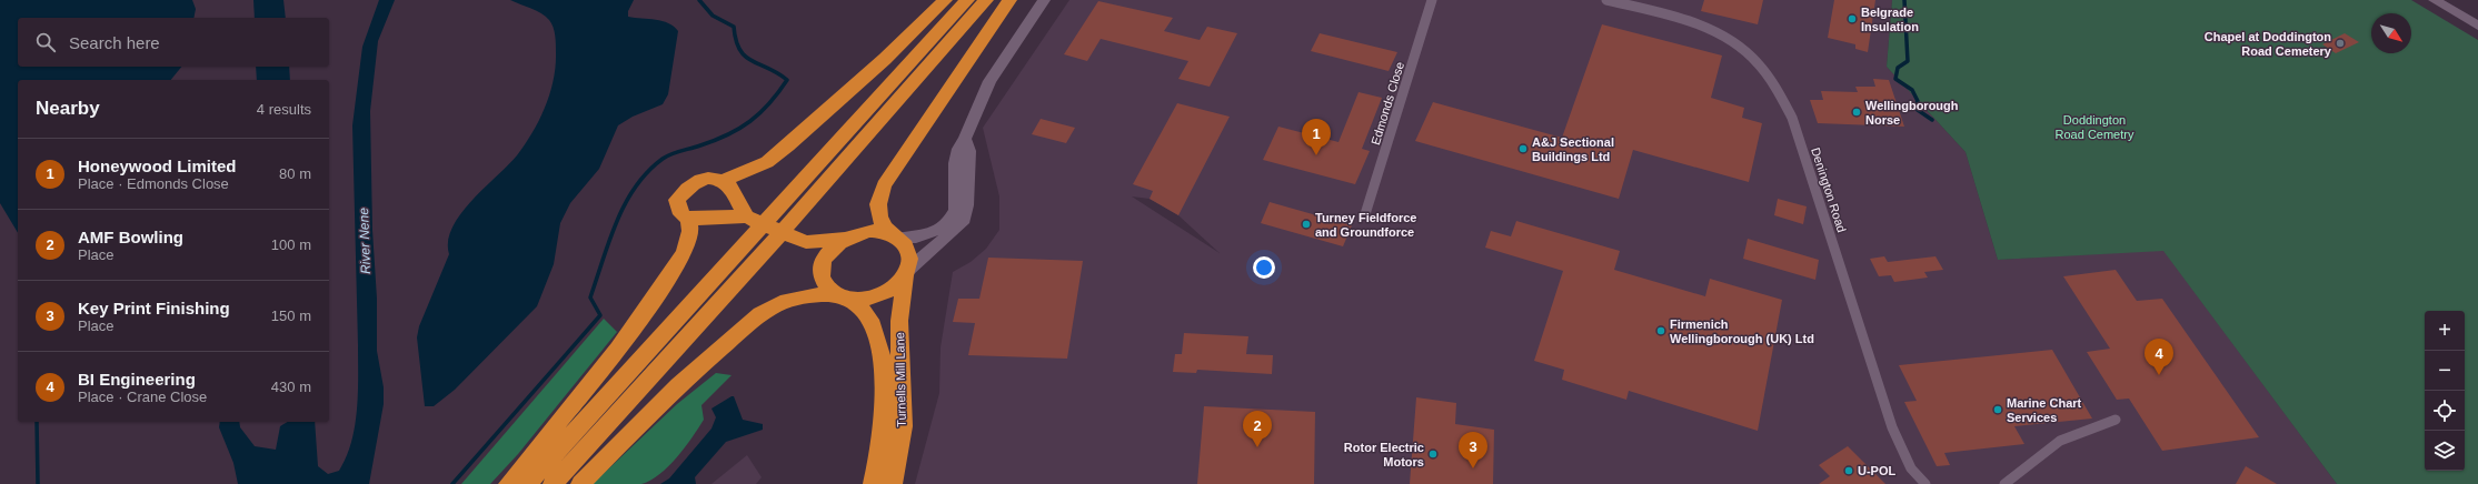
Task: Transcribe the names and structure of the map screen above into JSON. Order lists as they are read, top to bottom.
{
  "streets": {
    "highway": ["Turnells Mill Lane"],
    "street": ["Edmonds Close", "Denington Road"]
  },
  "water": ["River Nene"],
  "parks": ["Doddington Road Cemetry"],
  "places": [
    "Belgrade Insulation",
    "Chapel at Doddington Road Cemetery",
    "Wellingborough Norse",
    "A&J Sectional Buildings Ltd",
    "Turney Fieldforce and Groundforce",
    "Firmenich Wellingborough (UK) Ltd",
    "Marine Chart Services",
    "Rotor Electric Motors",
    "U-POL"
  ],
  "north": "bottom right",
  "page": {
    "search": "Search here",
    "heading": ["Nearby", "4 results"],
    "pins": [
      "1",
      "4",
      "2",
      "3"
    ],
    "list": [
      {
        "mark": "1",
        "name": "Honeywood Limited",
        "note": "Place · Edmonds Close",
        "value": "80 m"
      },
      {
        "mark": "2",
        "name": "AMF Bowling",
        "note": "Place",
        "value": "100 m"
      },
      {
        "mark": "3",
        "name": "Key Print Finishing",
        "note": "Place",
        "value": "150 m"
      },
      {
        "mark": "4",
        "name": "BI Engineering",
        "note": "Place · Crane Close",
        "value": "430 m"
      }
    ],
    "map_buttons": ["+", "−"]
  }
}
